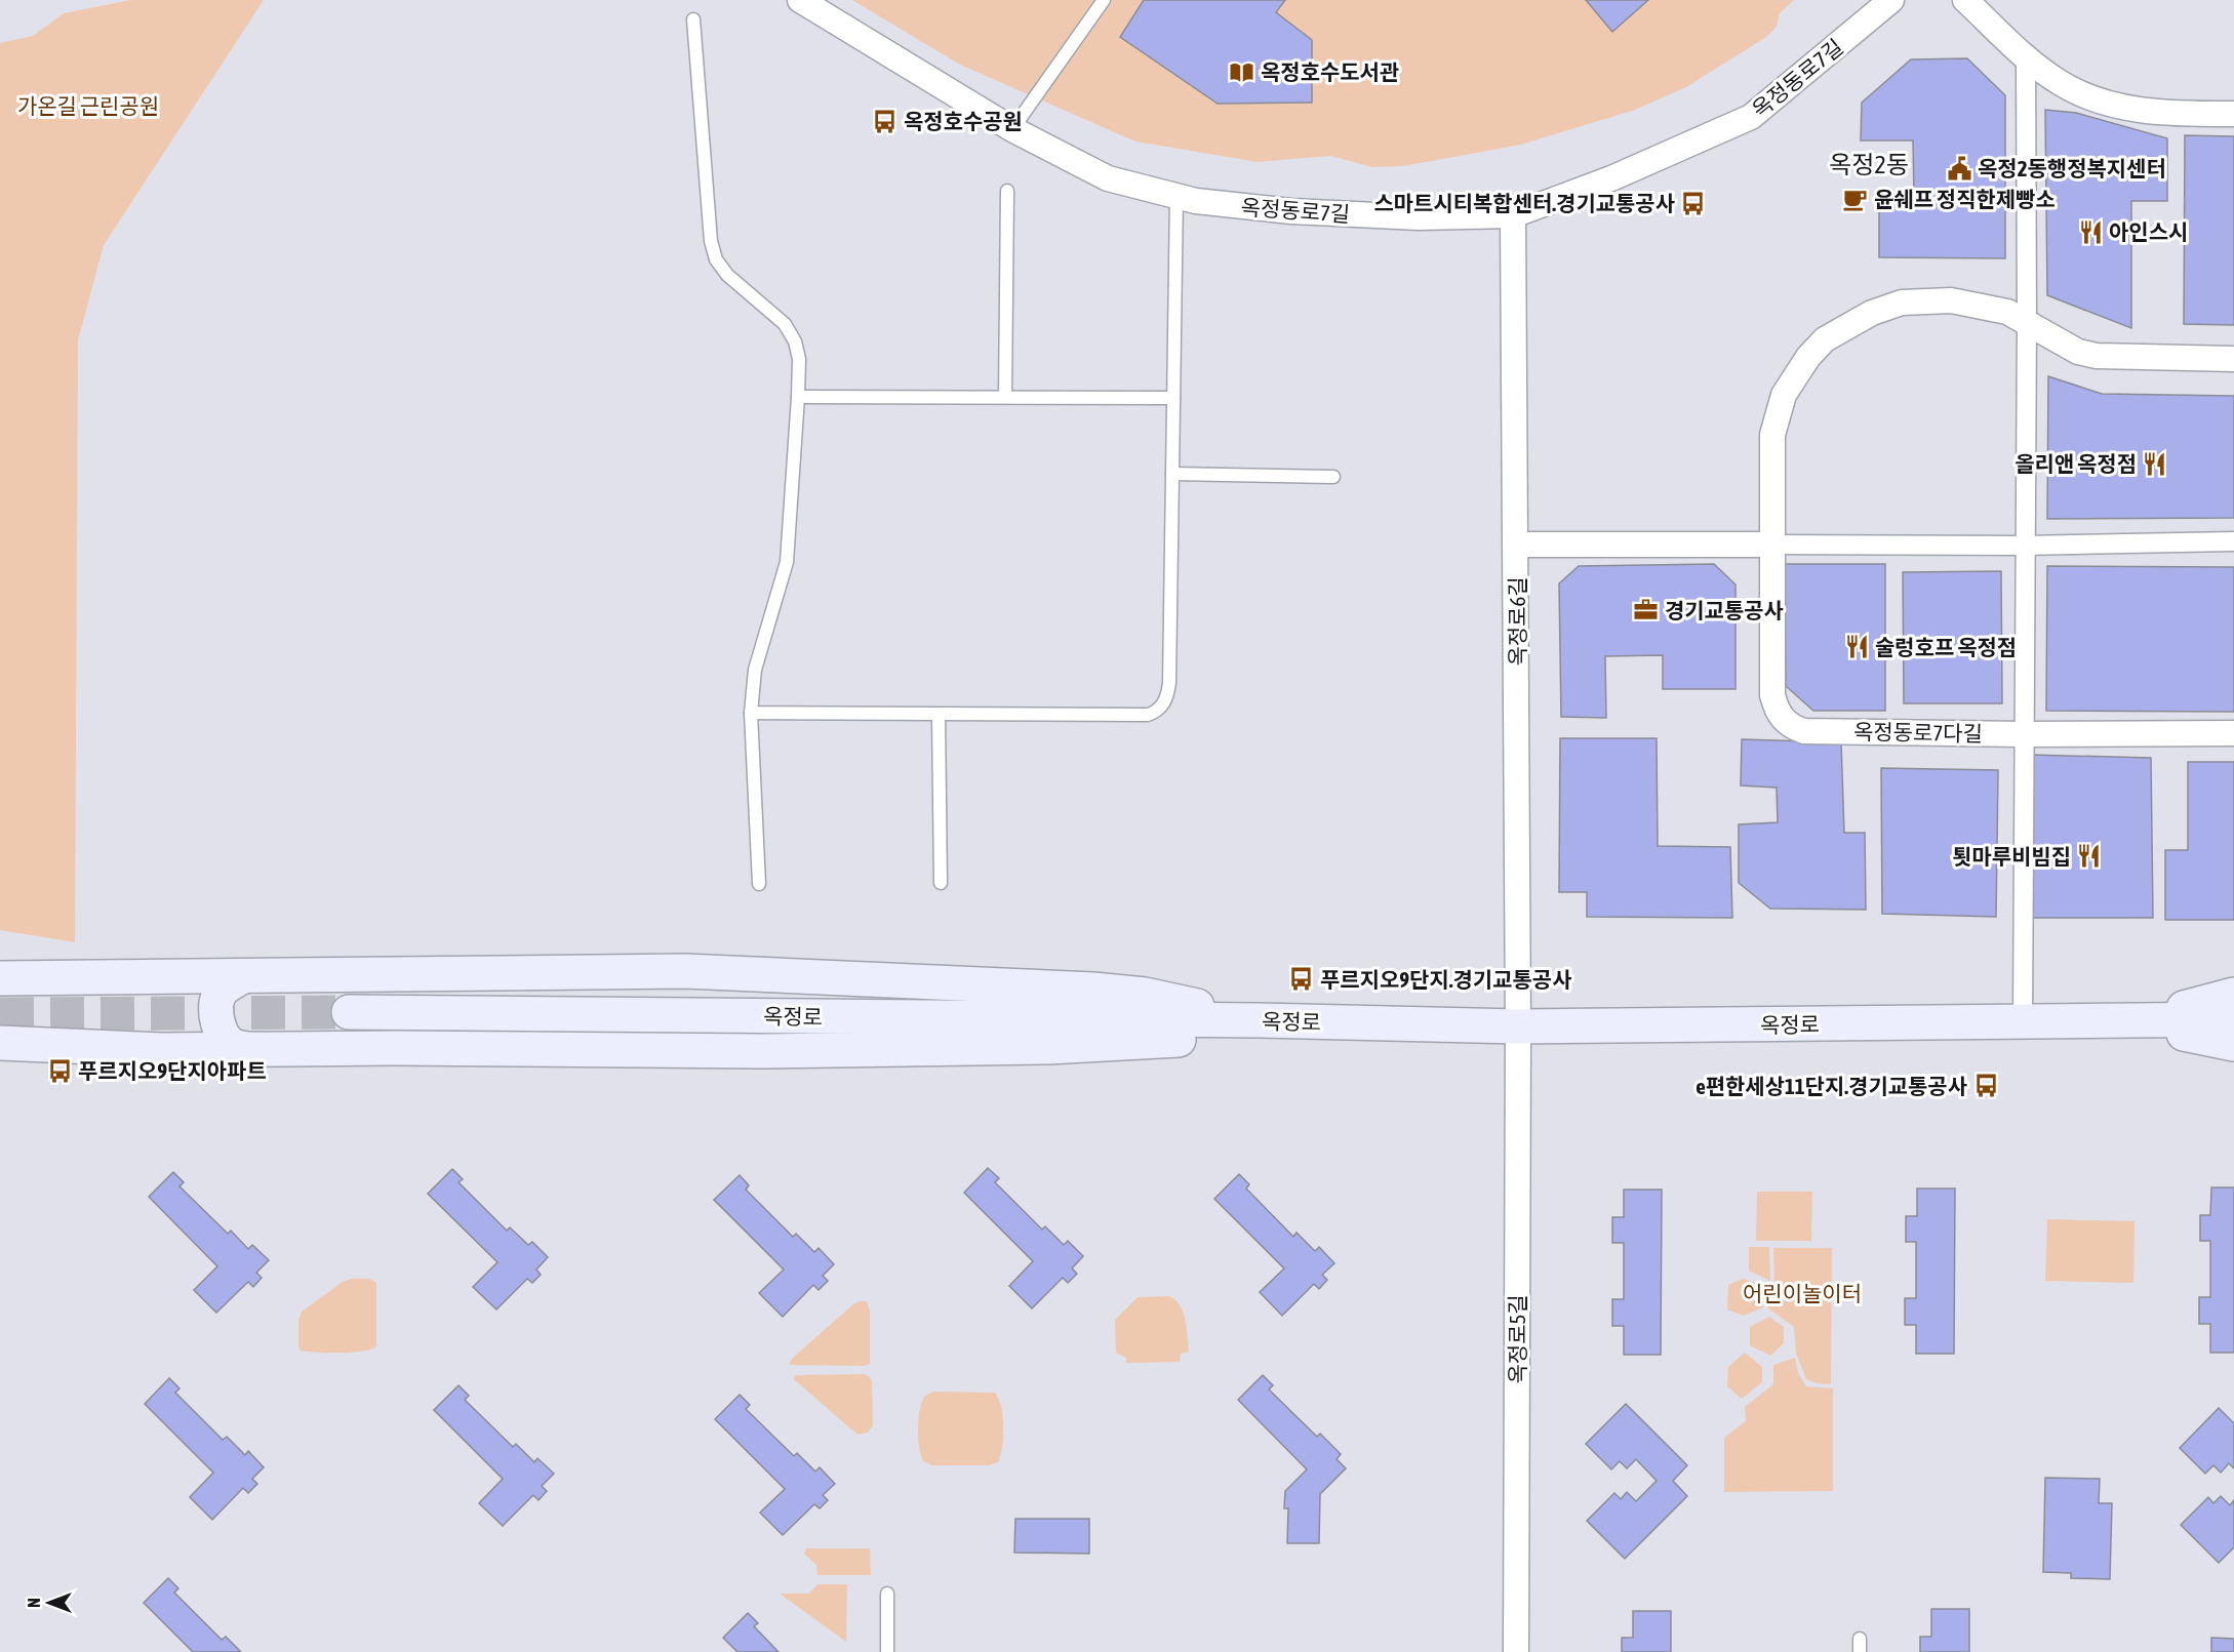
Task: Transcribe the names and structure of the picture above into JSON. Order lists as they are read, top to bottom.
{
  "streets": {
    "main road": ["옥정로"],
    "street": [
      "옥정동로7길",
      "옥정로6길",
      "옥정동로7다길",
      "옥정로5길"
    ]
  },
  "crossings": [
    ["옥정동로7길", "옥정로6길"],
    ["옥정로6길", "옥정로"],
    ["옥정로6길", "옥정로5길"],
    ["옥정로", "옥정로5길"]
  ],
  "districts": ["옥정2동"],
  "parks": ["가온길 근린공원", "어린이놀이터"],
  "places": {
    "library": ["옥정호수도서관"],
    "bus stop": [
      "옥정호수공원",
      "스마트시티복합센터.경기교통공사",
      "푸르지오9단지.경기교통공사",
      "푸르지오9단지아파트",
      "e편한세상11단지.경기교통공사"
    ],
    "public building": ["옥정2동행정복지센터"],
    "cafe": ["윤쉐프 정직한제빵소"],
    "restaurant": [
      "아인스시",
      "올리앤 옥정점",
      "술렁호프 옥정점",
      "툇마루비빔집"
    ],
    "office": ["경기교통공사"]
  },
  "north": "left"
}
